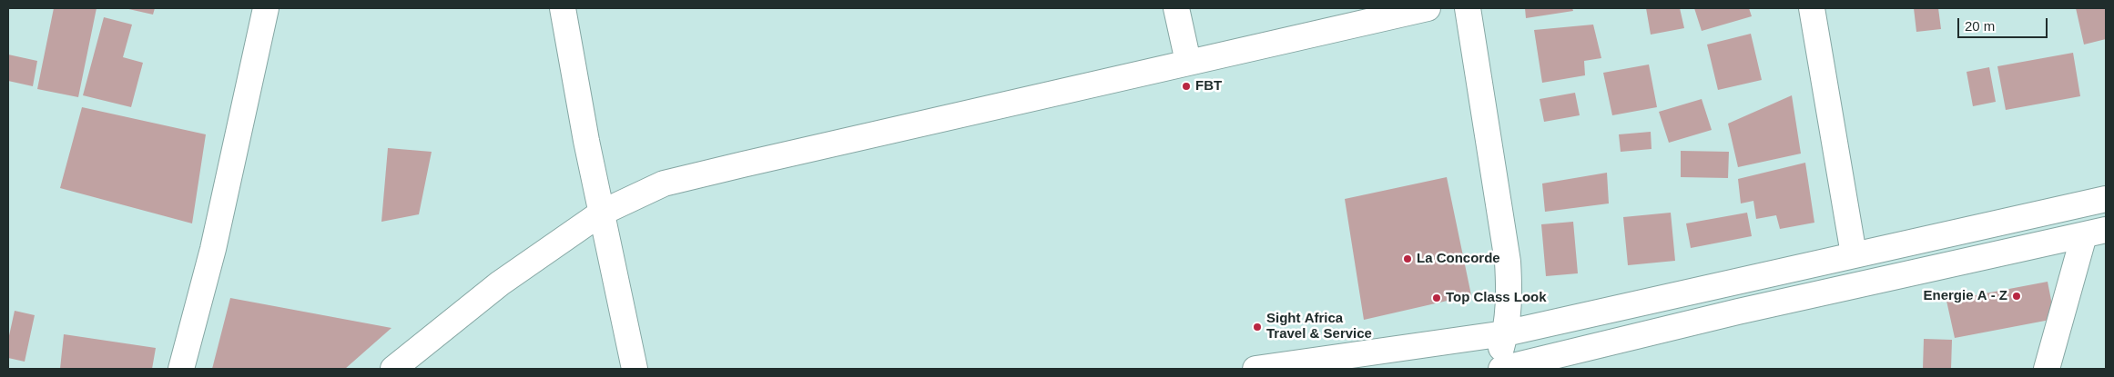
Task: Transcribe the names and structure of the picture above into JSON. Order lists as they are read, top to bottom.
{
  "places": [
    "FBT",
    "La Concorde",
    "Energie A - Z",
    "Top Class Look",
    "Sight Africa Travel & Service"
  ],
  "scale_bar": "20 m"
}
